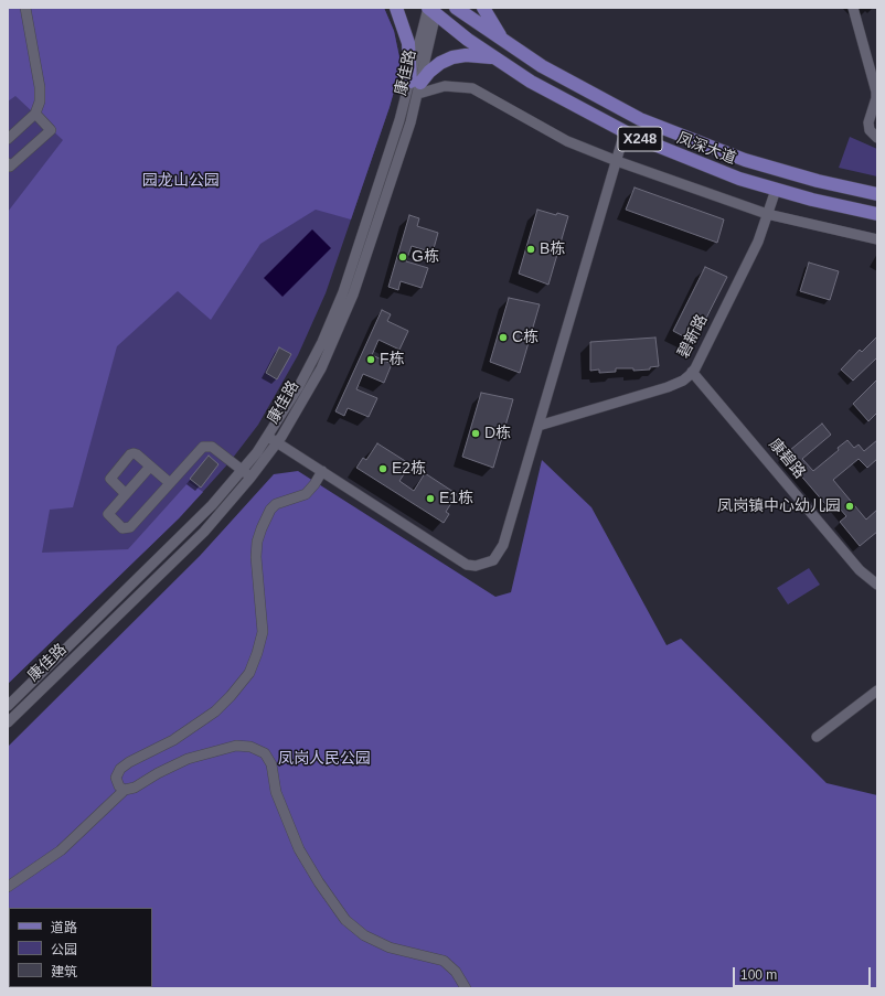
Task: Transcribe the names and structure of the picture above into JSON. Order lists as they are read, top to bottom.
{
  "streets": {
    "main road": ["X248", "凤深大道"],
    "street": ["康佳路", "碧新路", "康碧路"]
  },
  "crossings": [
    ["康佳路", "凤深大道"],
    ["凤深大道", "碧新路"],
    ["碧新路", "康碧路"]
  ],
  "parks": ["园龙山公园", "凤岗人民公园"],
  "places": [
    "B栋",
    "G栋",
    "C栋",
    "F栋",
    "D栋",
    "E2栋",
    "E1栋",
    "凤岗镇中心幼儿园"
  ],
  "legend": ["道路", "公园", "建筑"],
  "scale_bar": "100 m"
}
